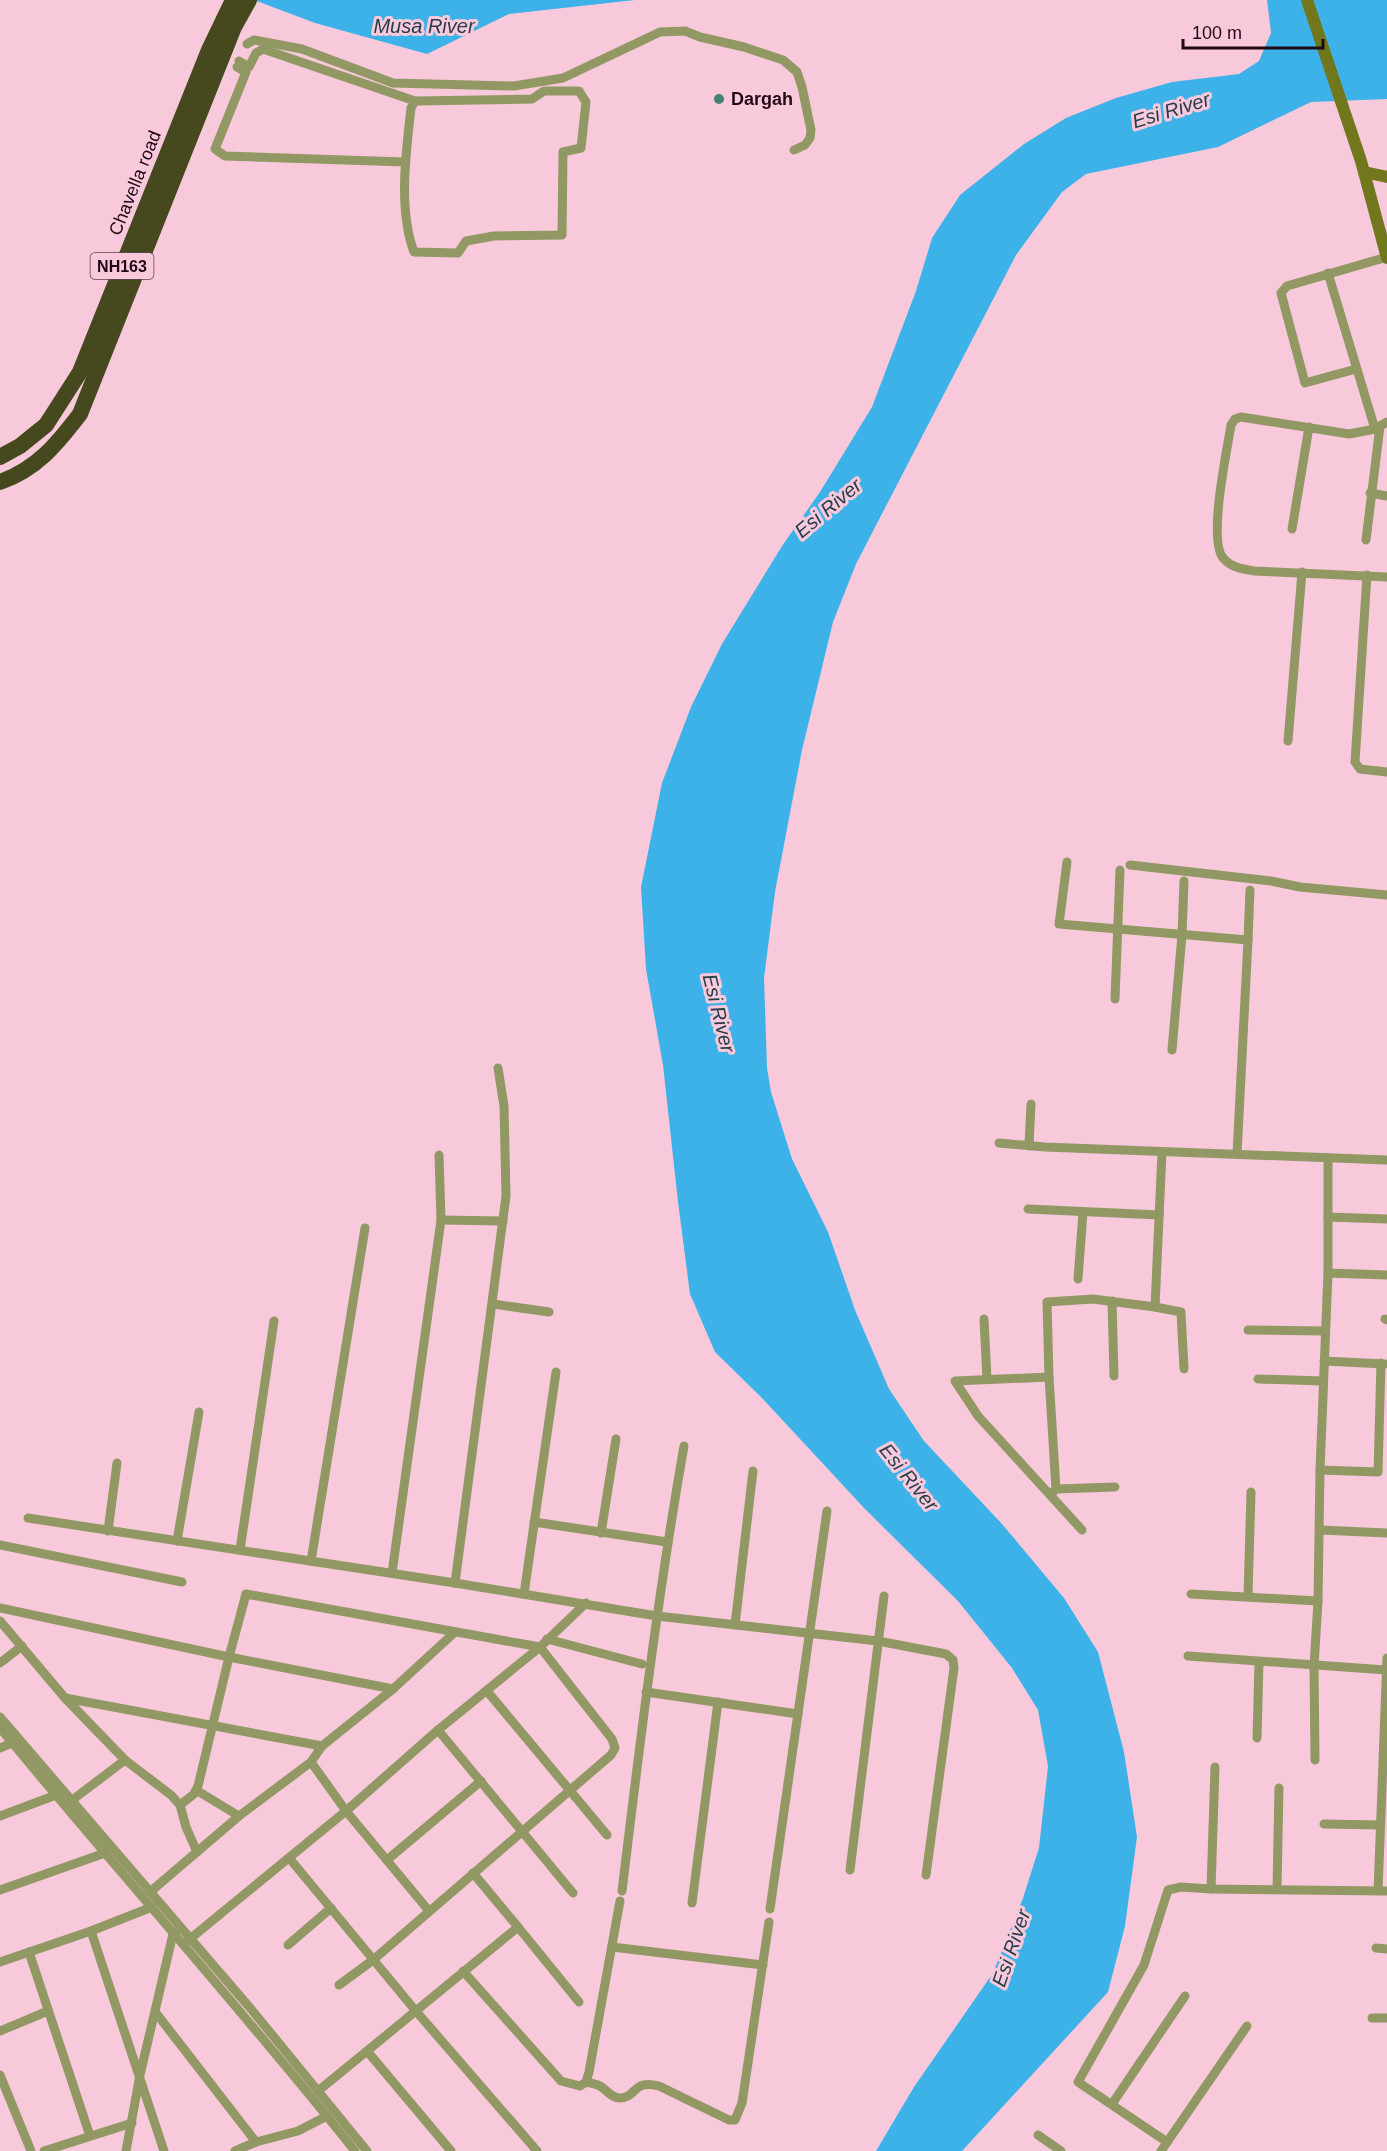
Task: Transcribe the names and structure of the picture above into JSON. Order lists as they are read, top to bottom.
{
  "streets": {
    "highway": ["Chavella road", "NH163"]
  },
  "crossings": [
    ["Chavella road", "NH163"]
  ],
  "water": ["Musa River", "Esi River"],
  "places": ["Dargah"],
  "scale_bar": "100 m"
}
